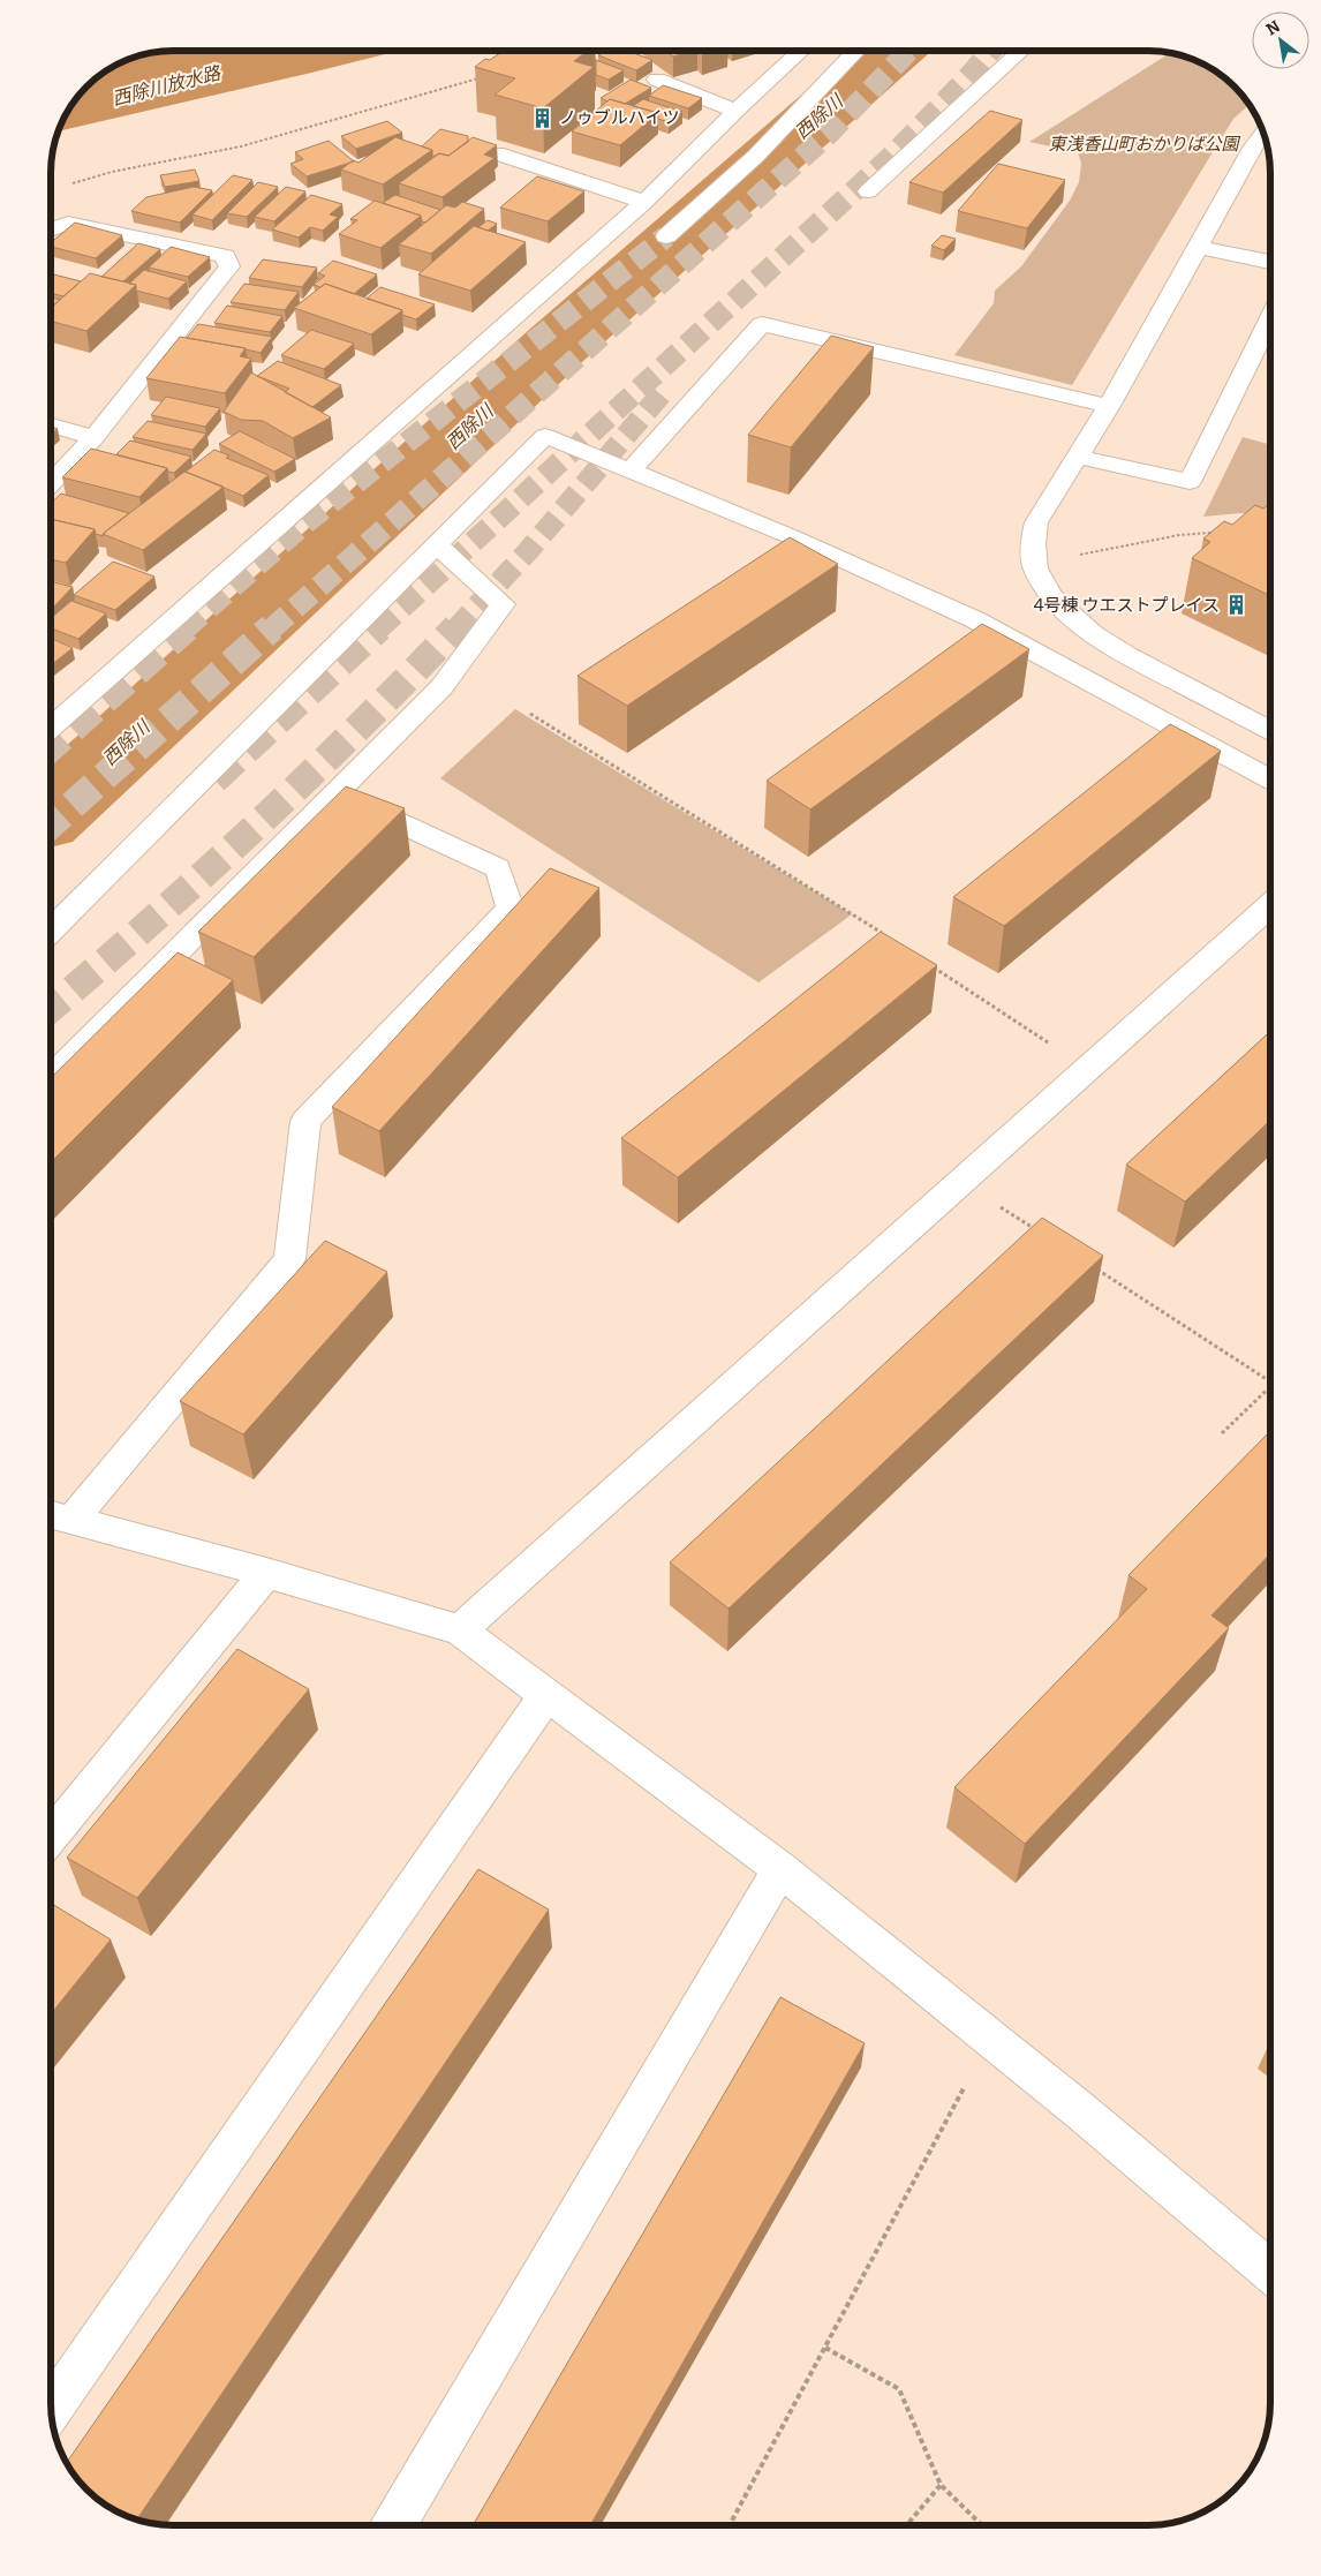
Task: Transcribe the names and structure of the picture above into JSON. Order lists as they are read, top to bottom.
{
  "water": ["西除川放水路", "西除川"],
  "parks": ["東浅香山町おかりば公園"],
  "places": {
    "building": ["ノゥブルハイツ", "4号棟 ウエストプレイス"]
  },
  "north": "top left"
}
